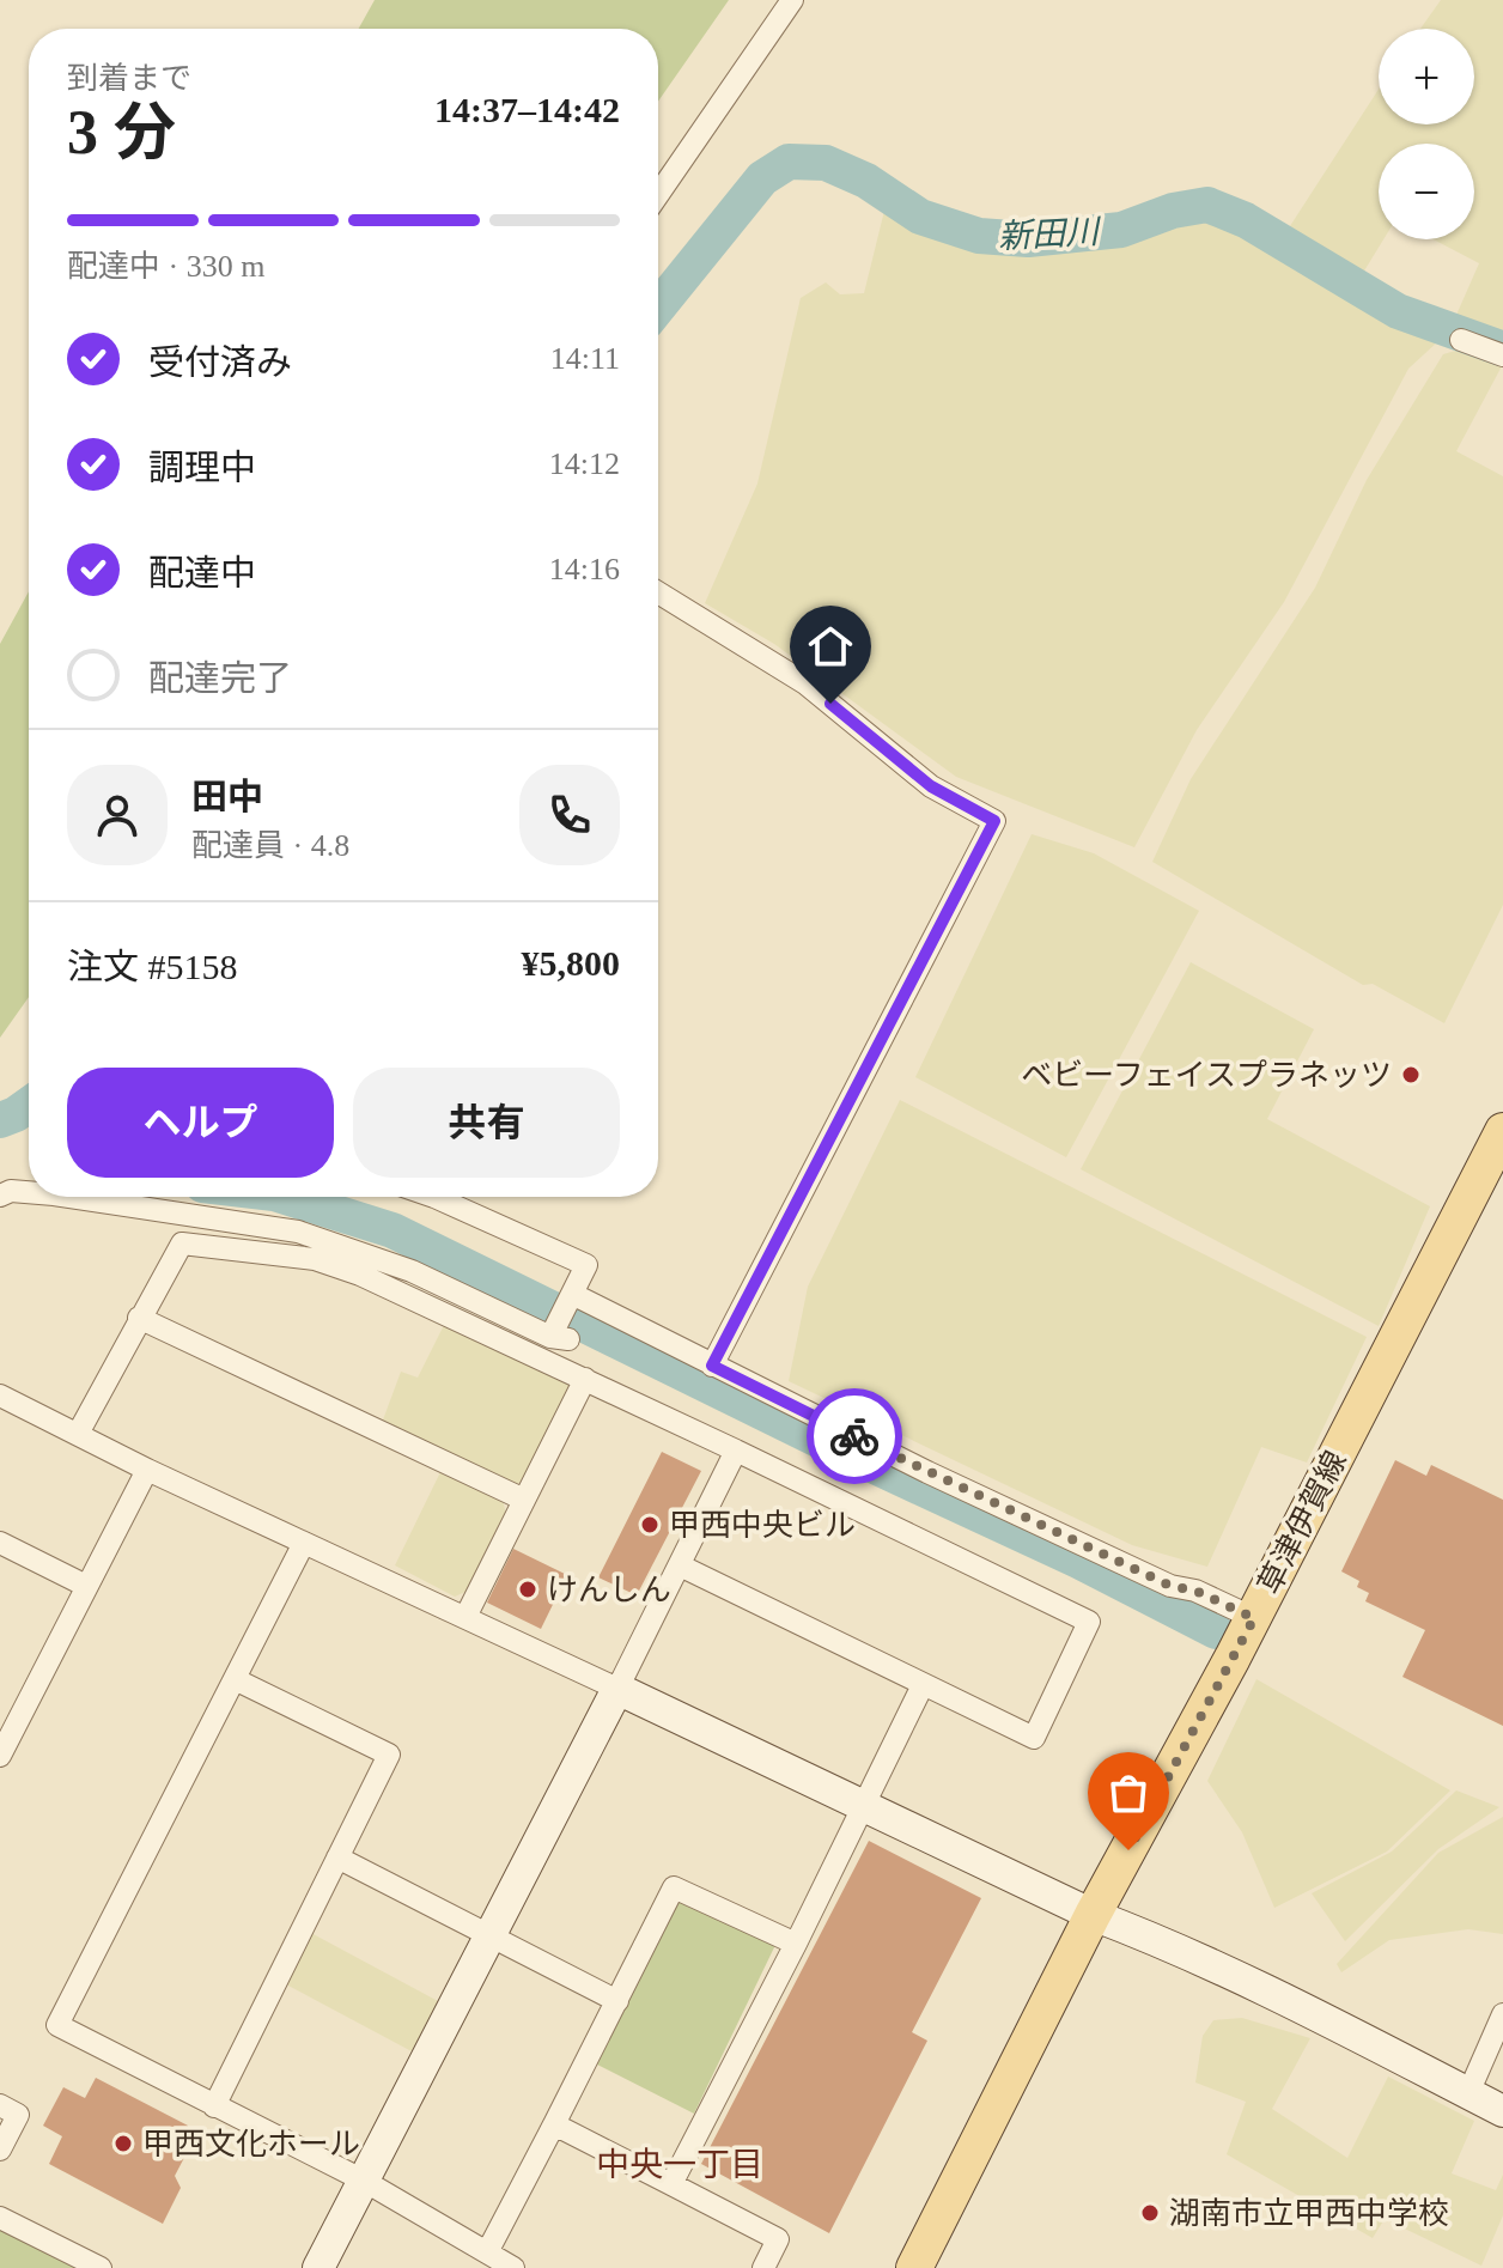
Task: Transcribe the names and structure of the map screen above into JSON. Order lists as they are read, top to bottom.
{
  "streets": {
    "main road": ["草津伊賀線"]
  },
  "districts": ["中央一丁目"],
  "water": ["新田川"],
  "places": [
    "ベビーフェイスプラネッツ",
    "甲西中央ビル",
    "けんしん",
    "甲西文化ホール",
    "湖南市立甲西中学校"
  ],
  "page": {
    "map_buttons": ["+", "−"],
    "heading": ["3 分", "到着まで", "14:37–14:42"],
    "panel": [
      "田中",
      "配達員 · 4.8",
      "注文 #5158",
      "¥5,800"
    ],
    "bar": "配達中 · 330 m",
    "list": [
      ["受付済み", "14:11"],
      ["調理中", "14:12"],
      ["配達中", "14:16"],
      "配達完了"
    ],
    "buttons": ["ヘルプ", "共有"]
  }
}
